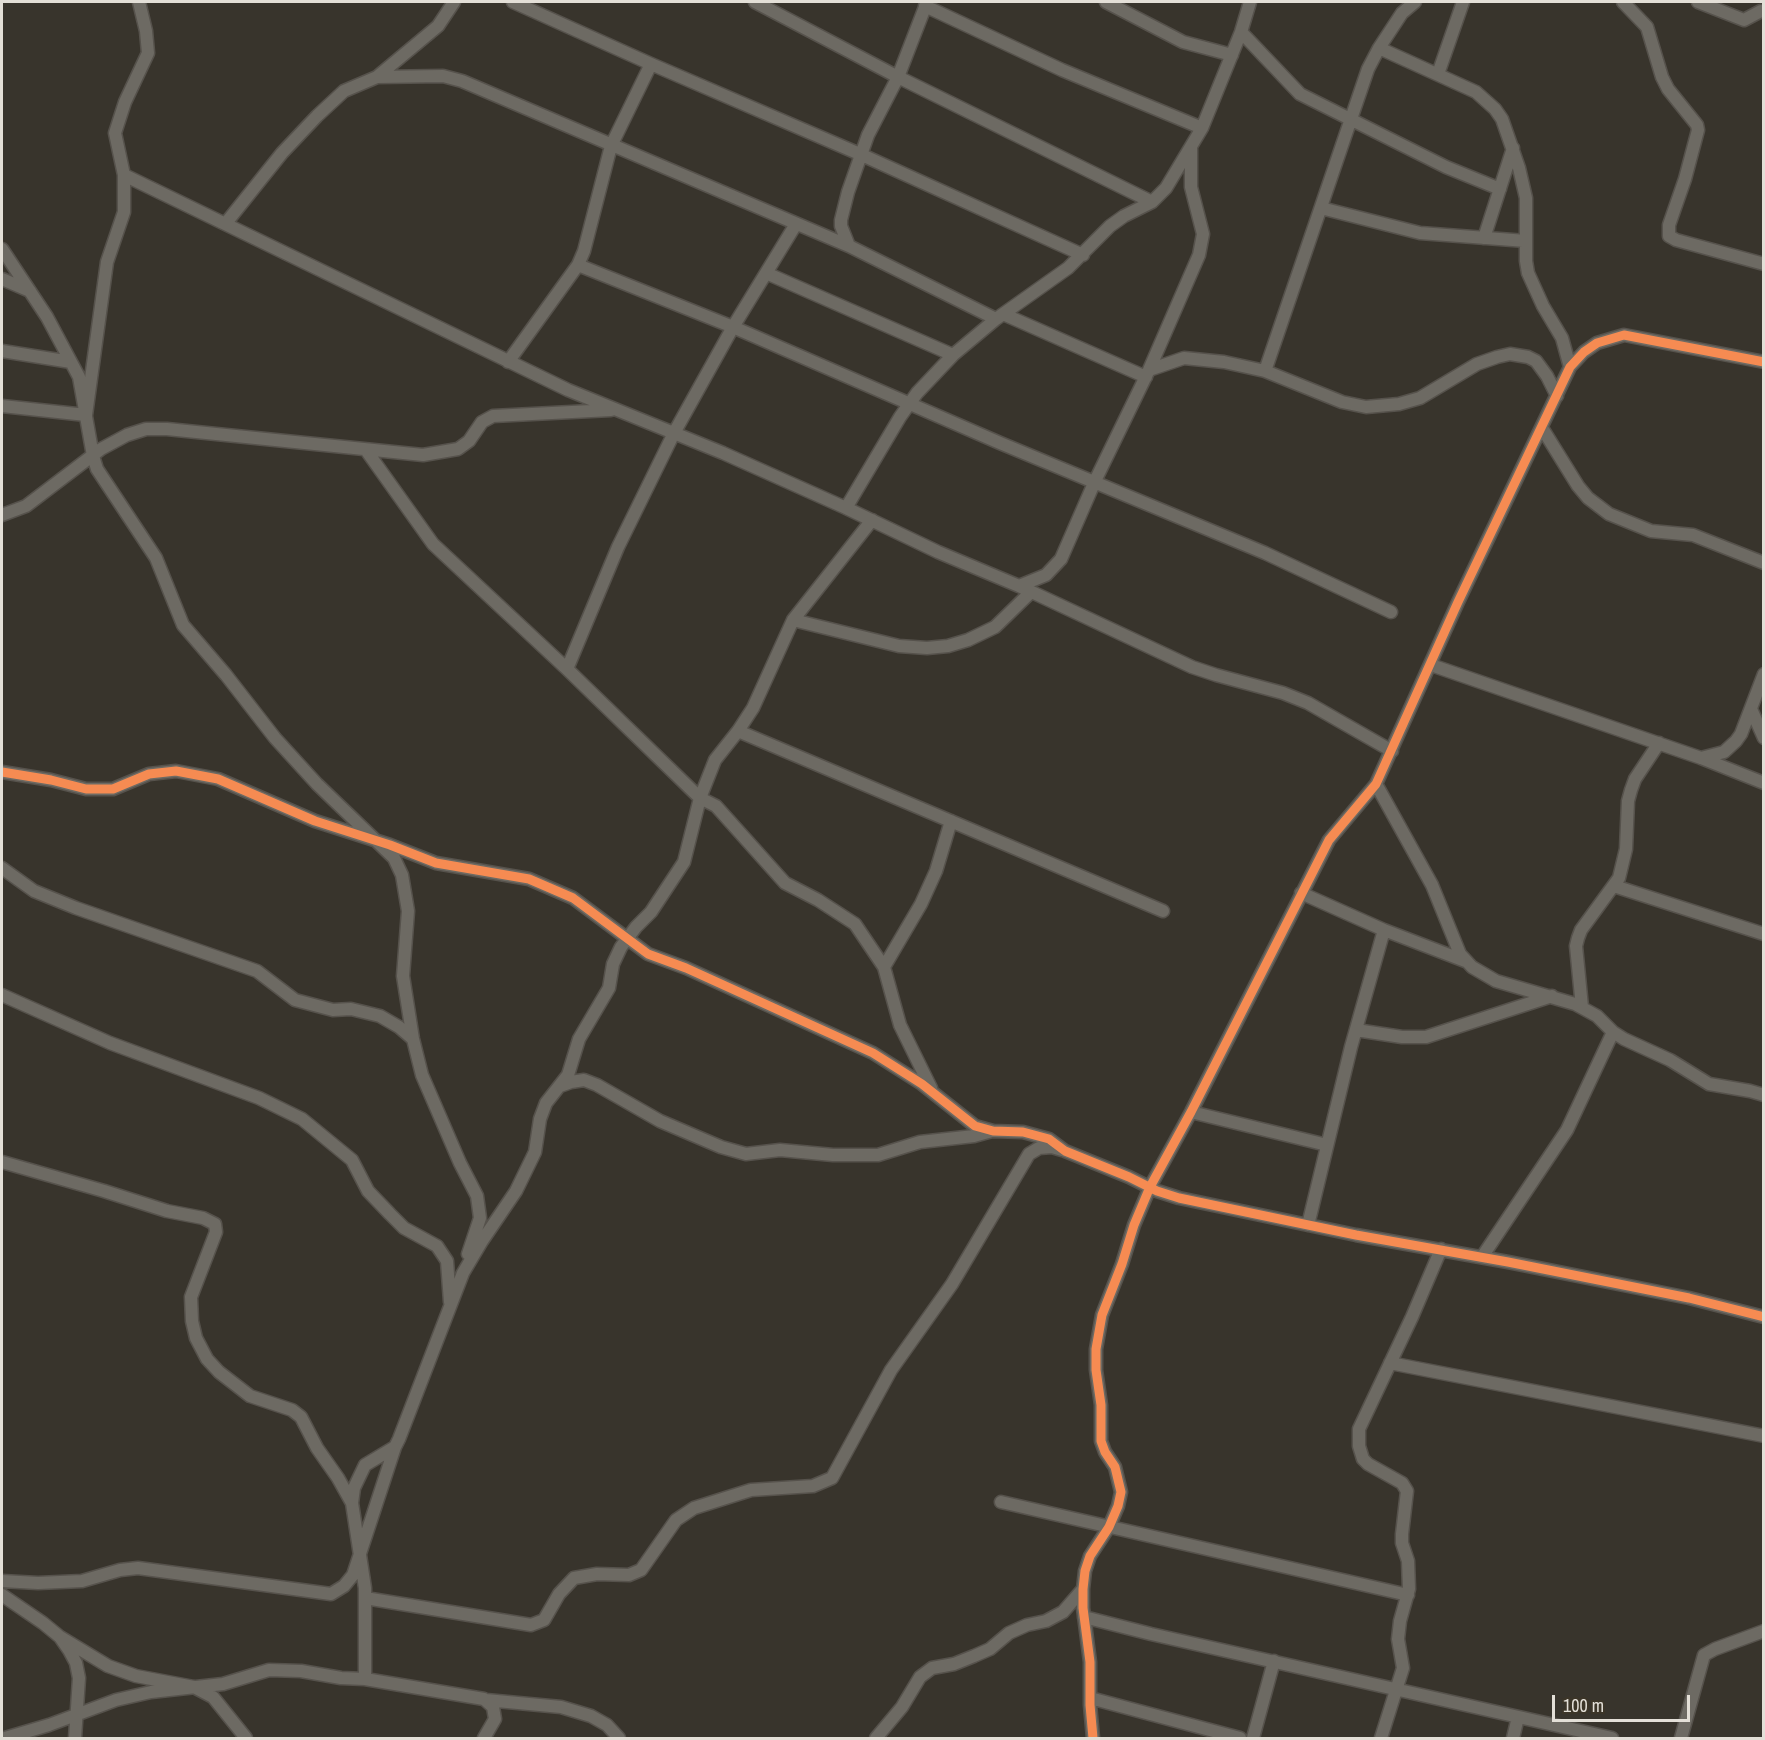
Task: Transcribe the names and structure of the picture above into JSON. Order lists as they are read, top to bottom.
{
  "scale_bar": "100 m"
}
